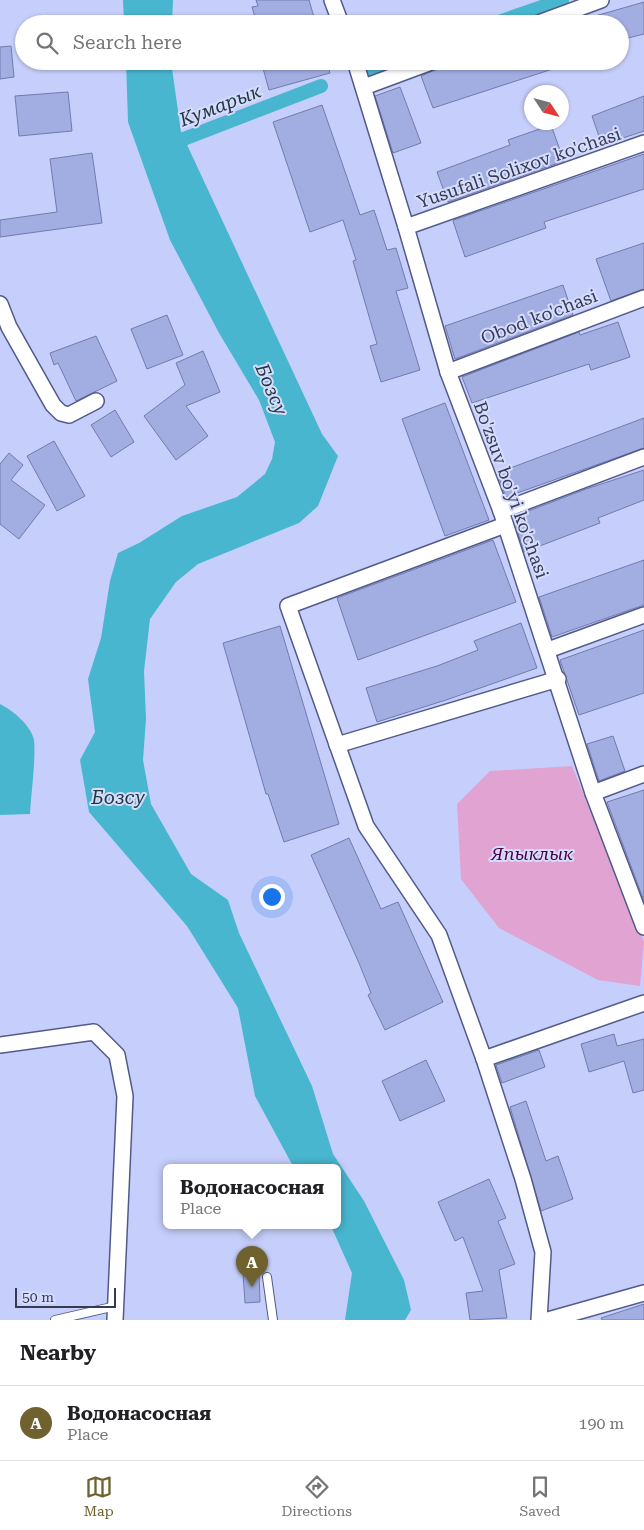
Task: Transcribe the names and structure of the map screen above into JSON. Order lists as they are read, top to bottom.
{
  "streets": {
    "street": ["Yusufali Solixov ko'chasi", "Obod ko'chasi", "Bo'zsuv bo'yi ko'chasi"]
  },
  "crossings": [
    ["Yusufali Solixov ko'chasi", "Bo'zsuv bo'yi ko'chasi"],
    ["Obod ko'chasi", "Bo'zsuv bo'yi ko'chasi"]
  ],
  "water": ["Кумарык", "Бозсу"],
  "parks": ["Япыклык"],
  "scale_bar": "50 m",
  "north": "bottom right",
  "page": {
    "search": "Search here",
    "popup": ["Водонасосная", "Place"],
    "pins": "A",
    "scale": "50 m",
    "heading": "Nearby",
    "list": [
      {
        "mark": "A",
        "name": "Водонасосная",
        "note": "Place",
        "value": "190 m"
      }
    ],
    "nav": ["Map", "Directions", "Saved"]
  }
}
